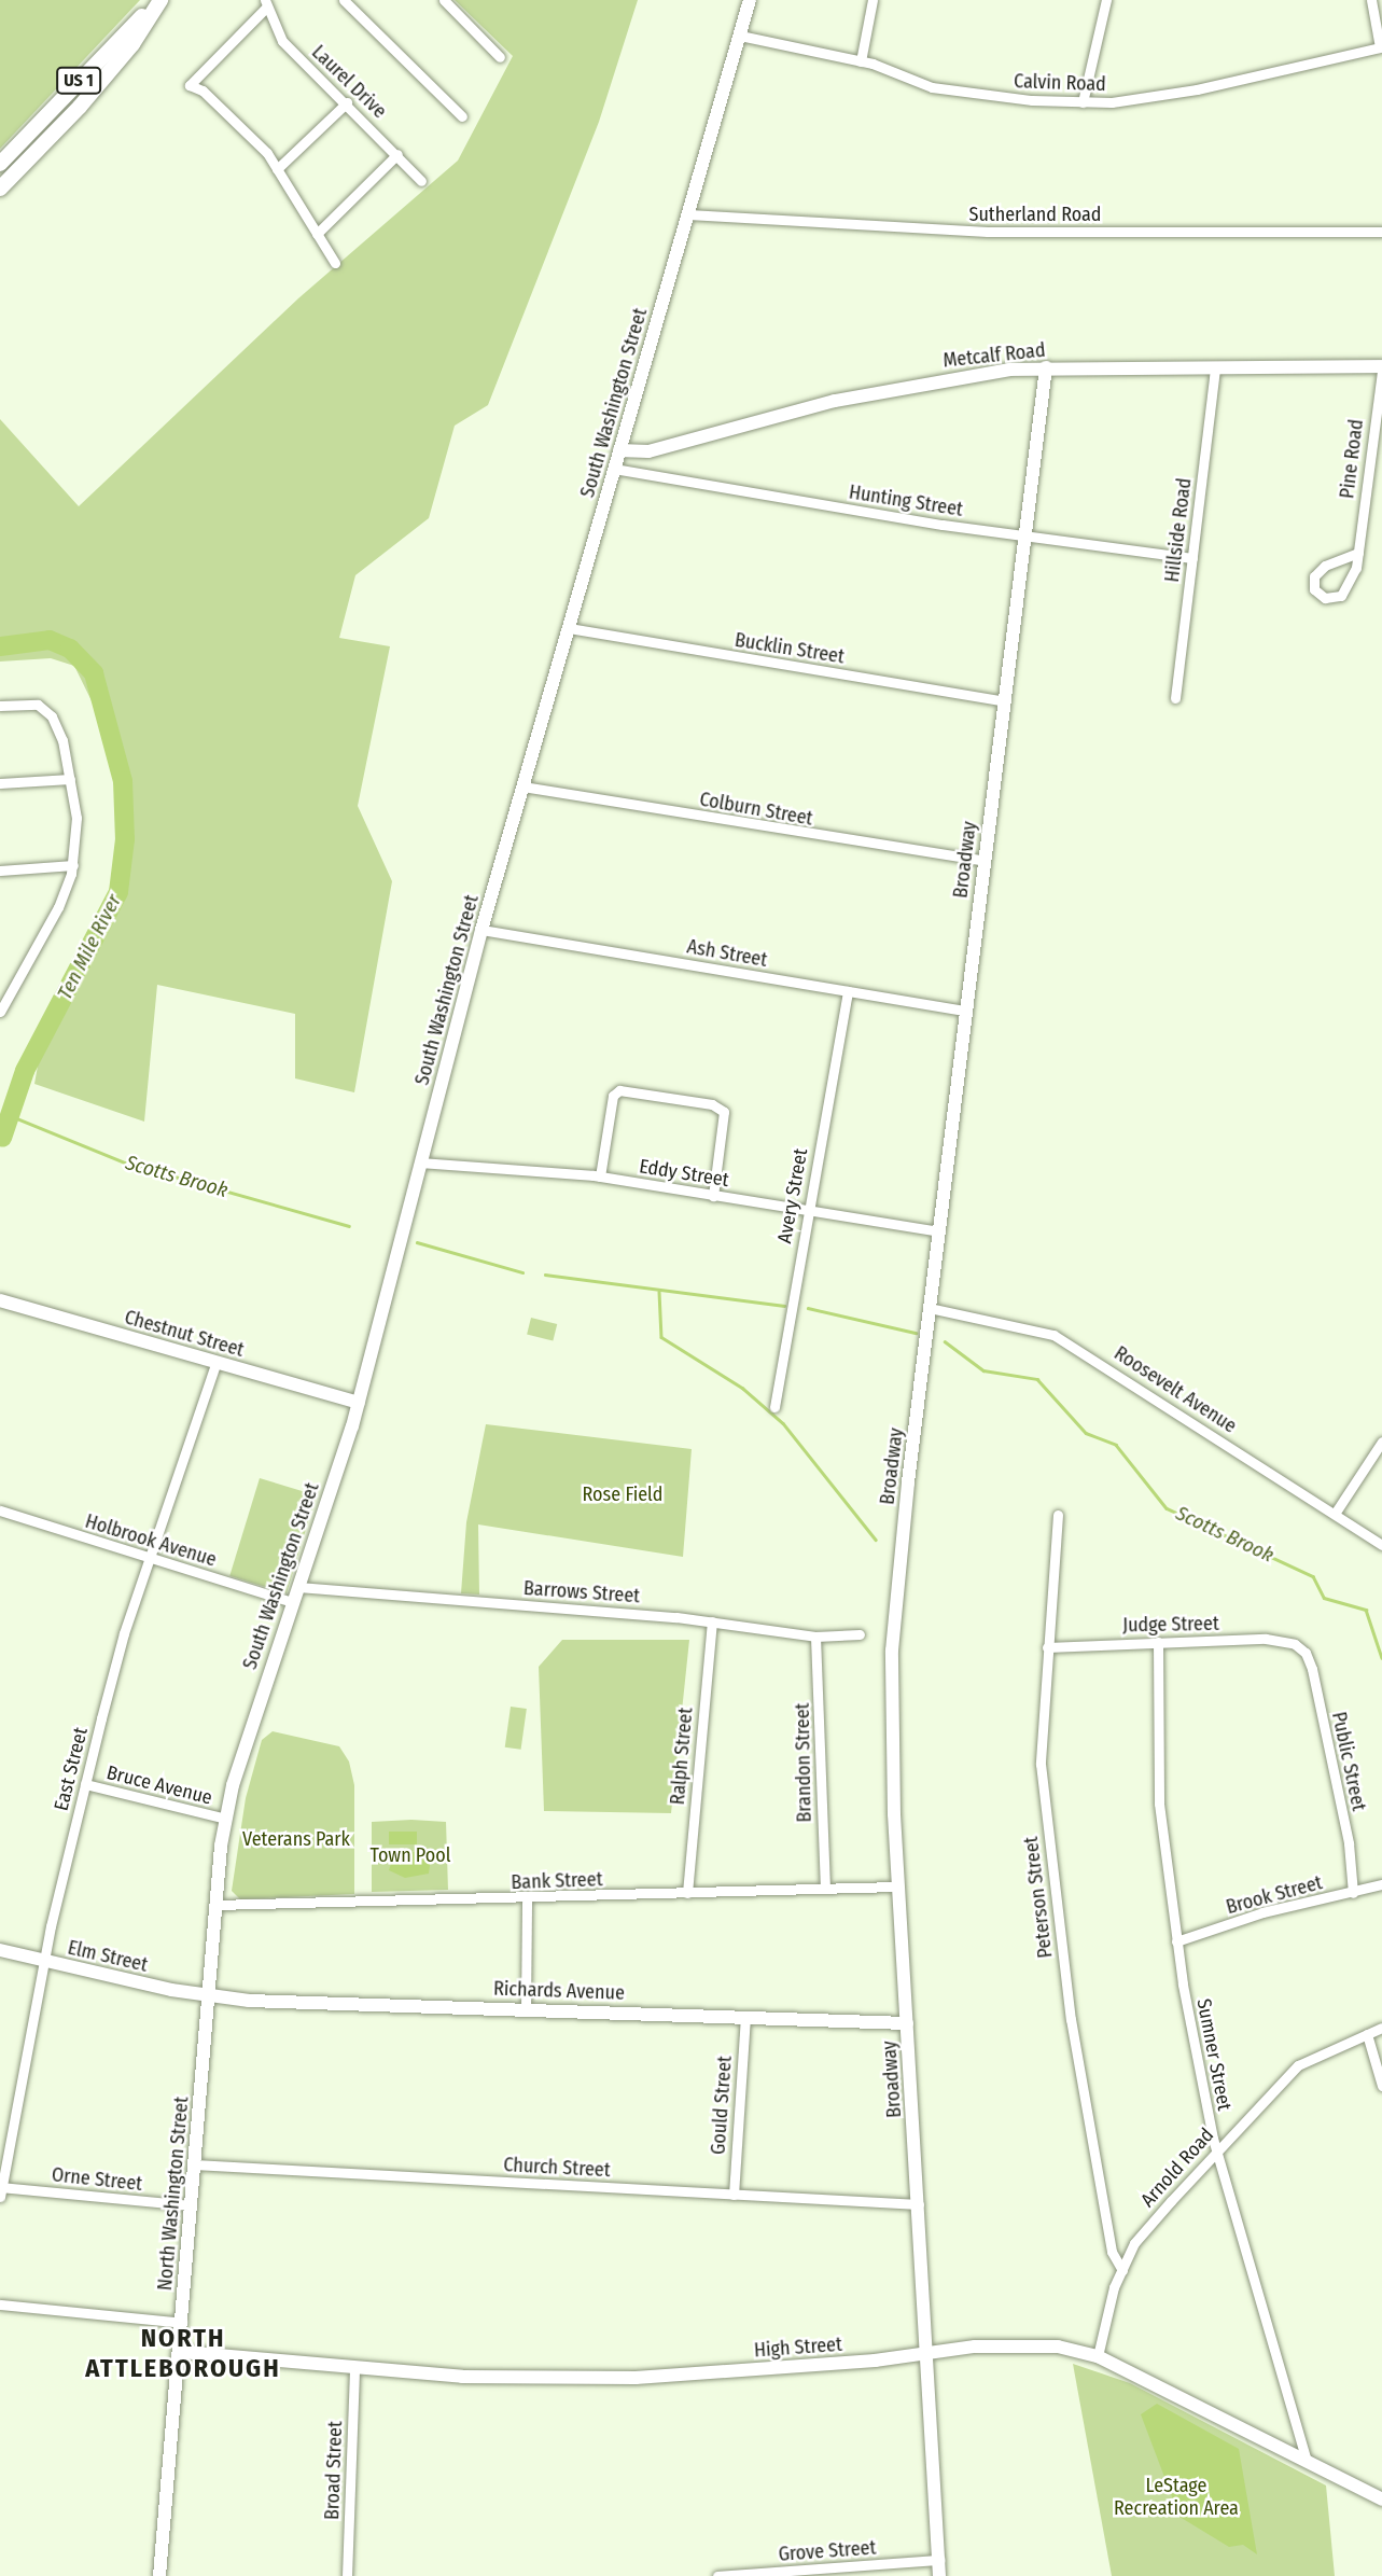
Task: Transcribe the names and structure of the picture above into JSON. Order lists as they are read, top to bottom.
{
  "streets": {
    "main road": ["US 1"],
    "street": [
      "Laurel Drive",
      "Calvin Road",
      "Sutherland Road",
      "Metcalf Road",
      "South Washington Street",
      "Pine Road",
      "Hunting Street",
      "Hillside Road",
      "Bucklin Street",
      "Colburn Street",
      "Broadway",
      "Ash Street",
      "Eddy Street",
      "Avery Street",
      "Chestnut Street",
      "Roosevelt Avenue",
      "Holbrook Avenue",
      "Barrows Street",
      "Judge Street",
      "Ralph Street",
      "Public Street",
      "Brandon Street",
      "East Street",
      "Bruce Avenue",
      "Bank Street",
      "Brook Street",
      "Peterson Street",
      "Elm Street",
      "Richards Avenue",
      "Sumner Street",
      "Gould Street",
      "Church Street",
      "Arnold Road",
      "Orne Street",
      "North Washington Street",
      "High Street",
      "Broad Street",
      "Grove Street"
    ]
  },
  "crossings": [
    ["Calvin Road", "South Washington Street"],
    ["Sutherland Road", "South Washington Street"],
    ["Metcalf Road", "South Washington Street"],
    ["Metcalf Road", "Pine Road"],
    ["Metcalf Road", "Hillside Road"],
    ["Metcalf Road", "Broadway"],
    ["South Washington Street", "Hunting Street"],
    ["South Washington Street", "Bucklin Street"],
    ["South Washington Street", "Colburn Street"],
    ["South Washington Street", "Ash Street"],
    ["South Washington Street", "Eddy Street"],
    ["South Washington Street", "Chestnut Street"],
    ["South Washington Street", "Holbrook Avenue"],
    ["South Washington Street", "Barrows Street"],
    ["South Washington Street", "Bruce Avenue"],
    ["South Washington Street", "Bank Street"],
    ["South Washington Street", "Elm Street"],
    ["South Washington Street", "Richards Avenue"],
    ["South Washington Street", "North Washington Street"],
    ["Hunting Street", "Hillside Road"],
    ["Hunting Street", "Broadway"],
    ["Bucklin Street", "Broadway"],
    ["Colburn Street", "Broadway"],
    ["Broadway", "Ash Street"],
    ["Broadway", "Eddy Street"],
    ["Broadway", "Roosevelt Avenue"],
    ["Broadway", "Bank Street"],
    ["Broadway", "Richards Avenue"],
    ["Broadway", "Church Street"],
    ["Broadway", "High Street"],
    ["Broadway", "Grove Street"],
    ["Ash Street", "Avery Street"],
    ["Eddy Street", "Avery Street"],
    ["Chestnut Street", "East Street"],
    ["Holbrook Avenue", "East Street"],
    ["Barrows Street", "Ralph Street"],
    ["Barrows Street", "Brandon Street"],
    ["Judge Street", "Public Street"],
    ["Judge Street", "Peterson Street"],
    ["Judge Street", "Sumner Street"],
    ["Ralph Street", "Bank Street"],
    ["Public Street", "Brook Street"],
    ["Brandon Street", "Bank Street"],
    ["East Street", "Bruce Avenue"],
    ["East Street", "Elm Street"],
    ["East Street", "Orne Street"],
    ["Brook Street", "Sumner Street"],
    ["Peterson Street", "Arnold Road"],
    ["Elm Street", "Richards Avenue"],
    ["Elm Street", "North Washington Street"],
    ["Richards Avenue", "Gould Street"],
    ["Richards Avenue", "North Washington Street"],
    ["Sumner Street", "Arnold Road"],
    ["Sumner Street", "High Street"],
    ["Gould Street", "Church Street"],
    ["Church Street", "North Washington Street"],
    ["Arnold Road", "High Street"],
    ["Orne Street", "North Washington Street"],
    ["North Washington Street", "High Street"],
    ["High Street", "Broad Street"]
  ],
  "districts": ["NORTH ATTLEBOROUGH"],
  "water": ["Ten Mile River", "Scotts Brook"],
  "parks": [
    "Rose Field",
    "Veterans Park",
    "Town Pool",
    "LeStage Recreation Area"
  ]
}
